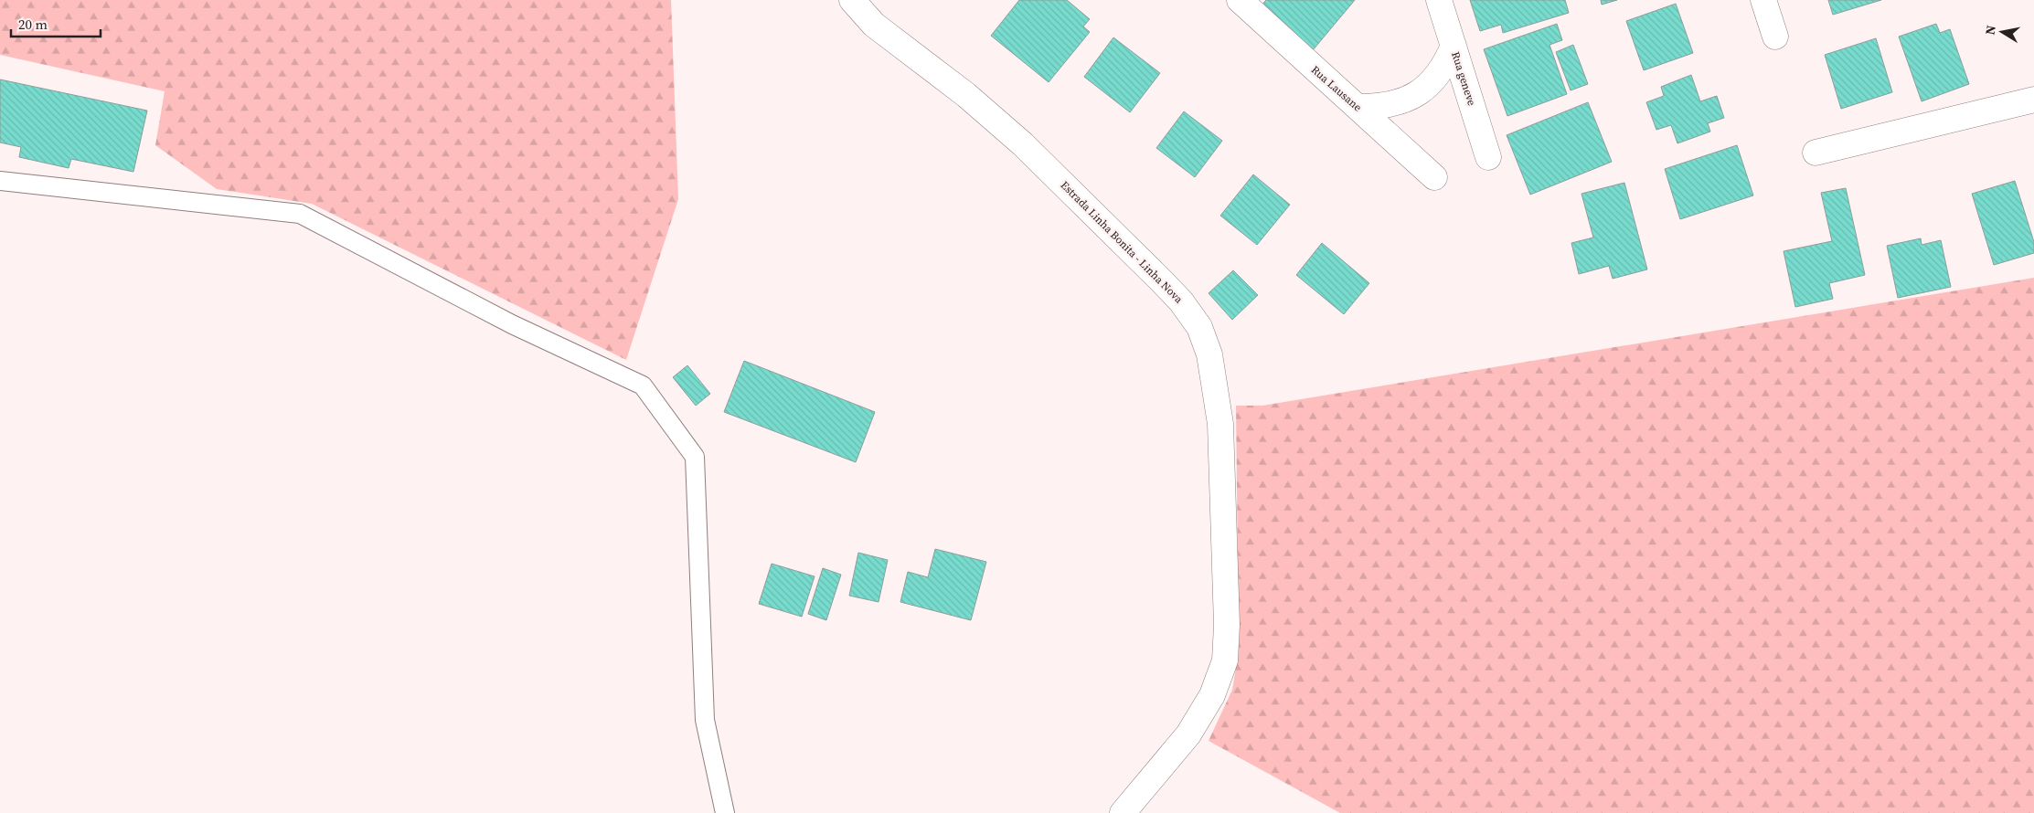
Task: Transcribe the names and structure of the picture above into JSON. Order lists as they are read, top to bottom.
{
  "streets": {
    "street": ["Rua geneve", "Rua Lausane", "Estrada Linha Bonita - Linha Nova"]
  },
  "scale_bar": "20 m",
  "north": "left"
}
